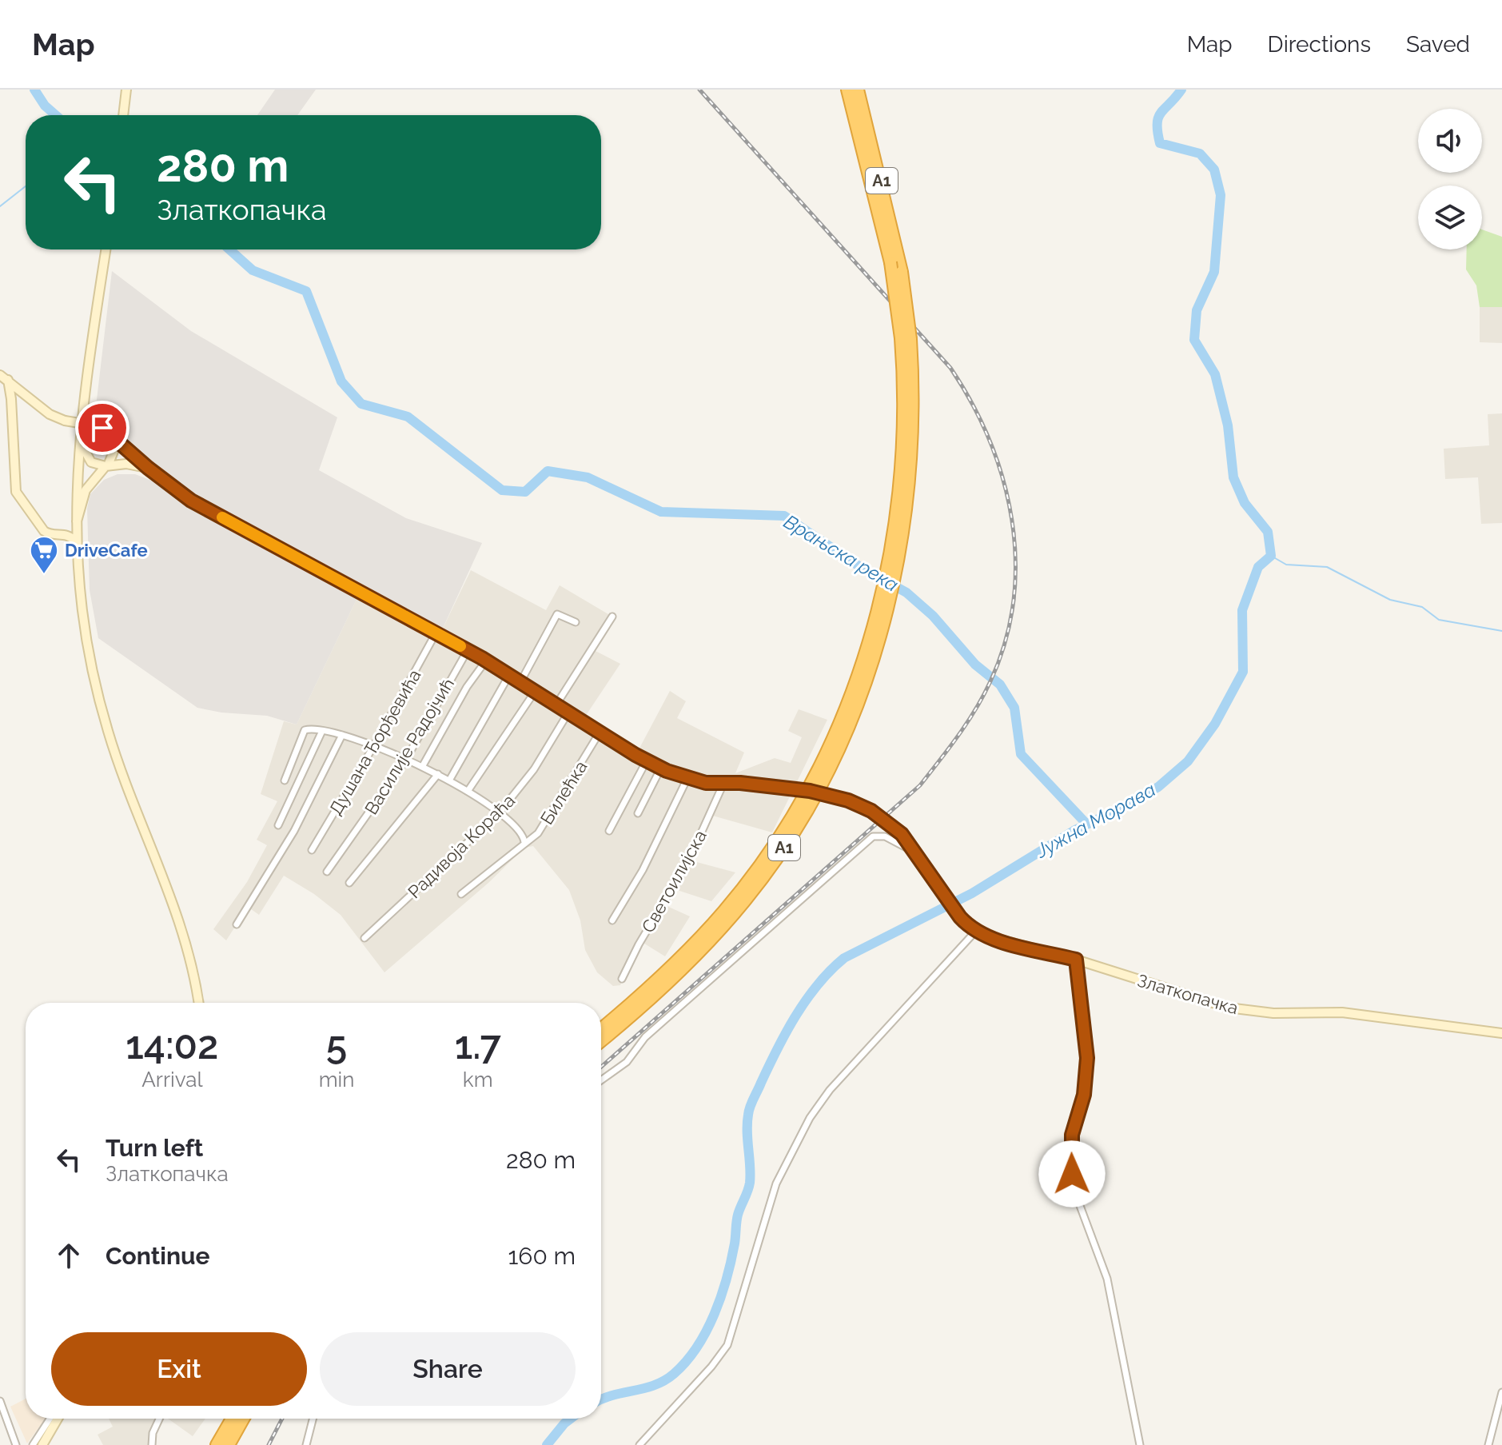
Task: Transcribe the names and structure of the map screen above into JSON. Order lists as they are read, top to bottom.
{
  "streets": {
    "highway": ["A1"],
    "main road": ["Златкопачка"],
    "street": [
      "Душана Ђорђевића",
      "Василије Радојчић",
      "Билећка",
      "Радивоја Кораћа",
      "Светоилијска"
    ]
  },
  "crossings": [
    ["Светоилијска", "Златкопачка"]
  ],
  "water": ["Врањска река", "Јужна Морава"],
  "places": {
    "supermarket": ["DriveCafe"]
  },
  "page": {
    "header": "Map",
    "nav": ["Map", "Directions", "Saved"],
    "turn": ["280 m", "Златкопачка"],
    "eta": [
      "14:02",
      "Arrival",
      "5",
      "min",
      "1.7",
      "km"
    ],
    "list": [
      {
        "name": "Turn left",
        "note": "Златкопачка",
        "value": "280 m"
      },
      {
        "name": "Continue",
        "value": "160 m"
      }
    ],
    "buttons": ["Exit", "Share"]
  }
}
